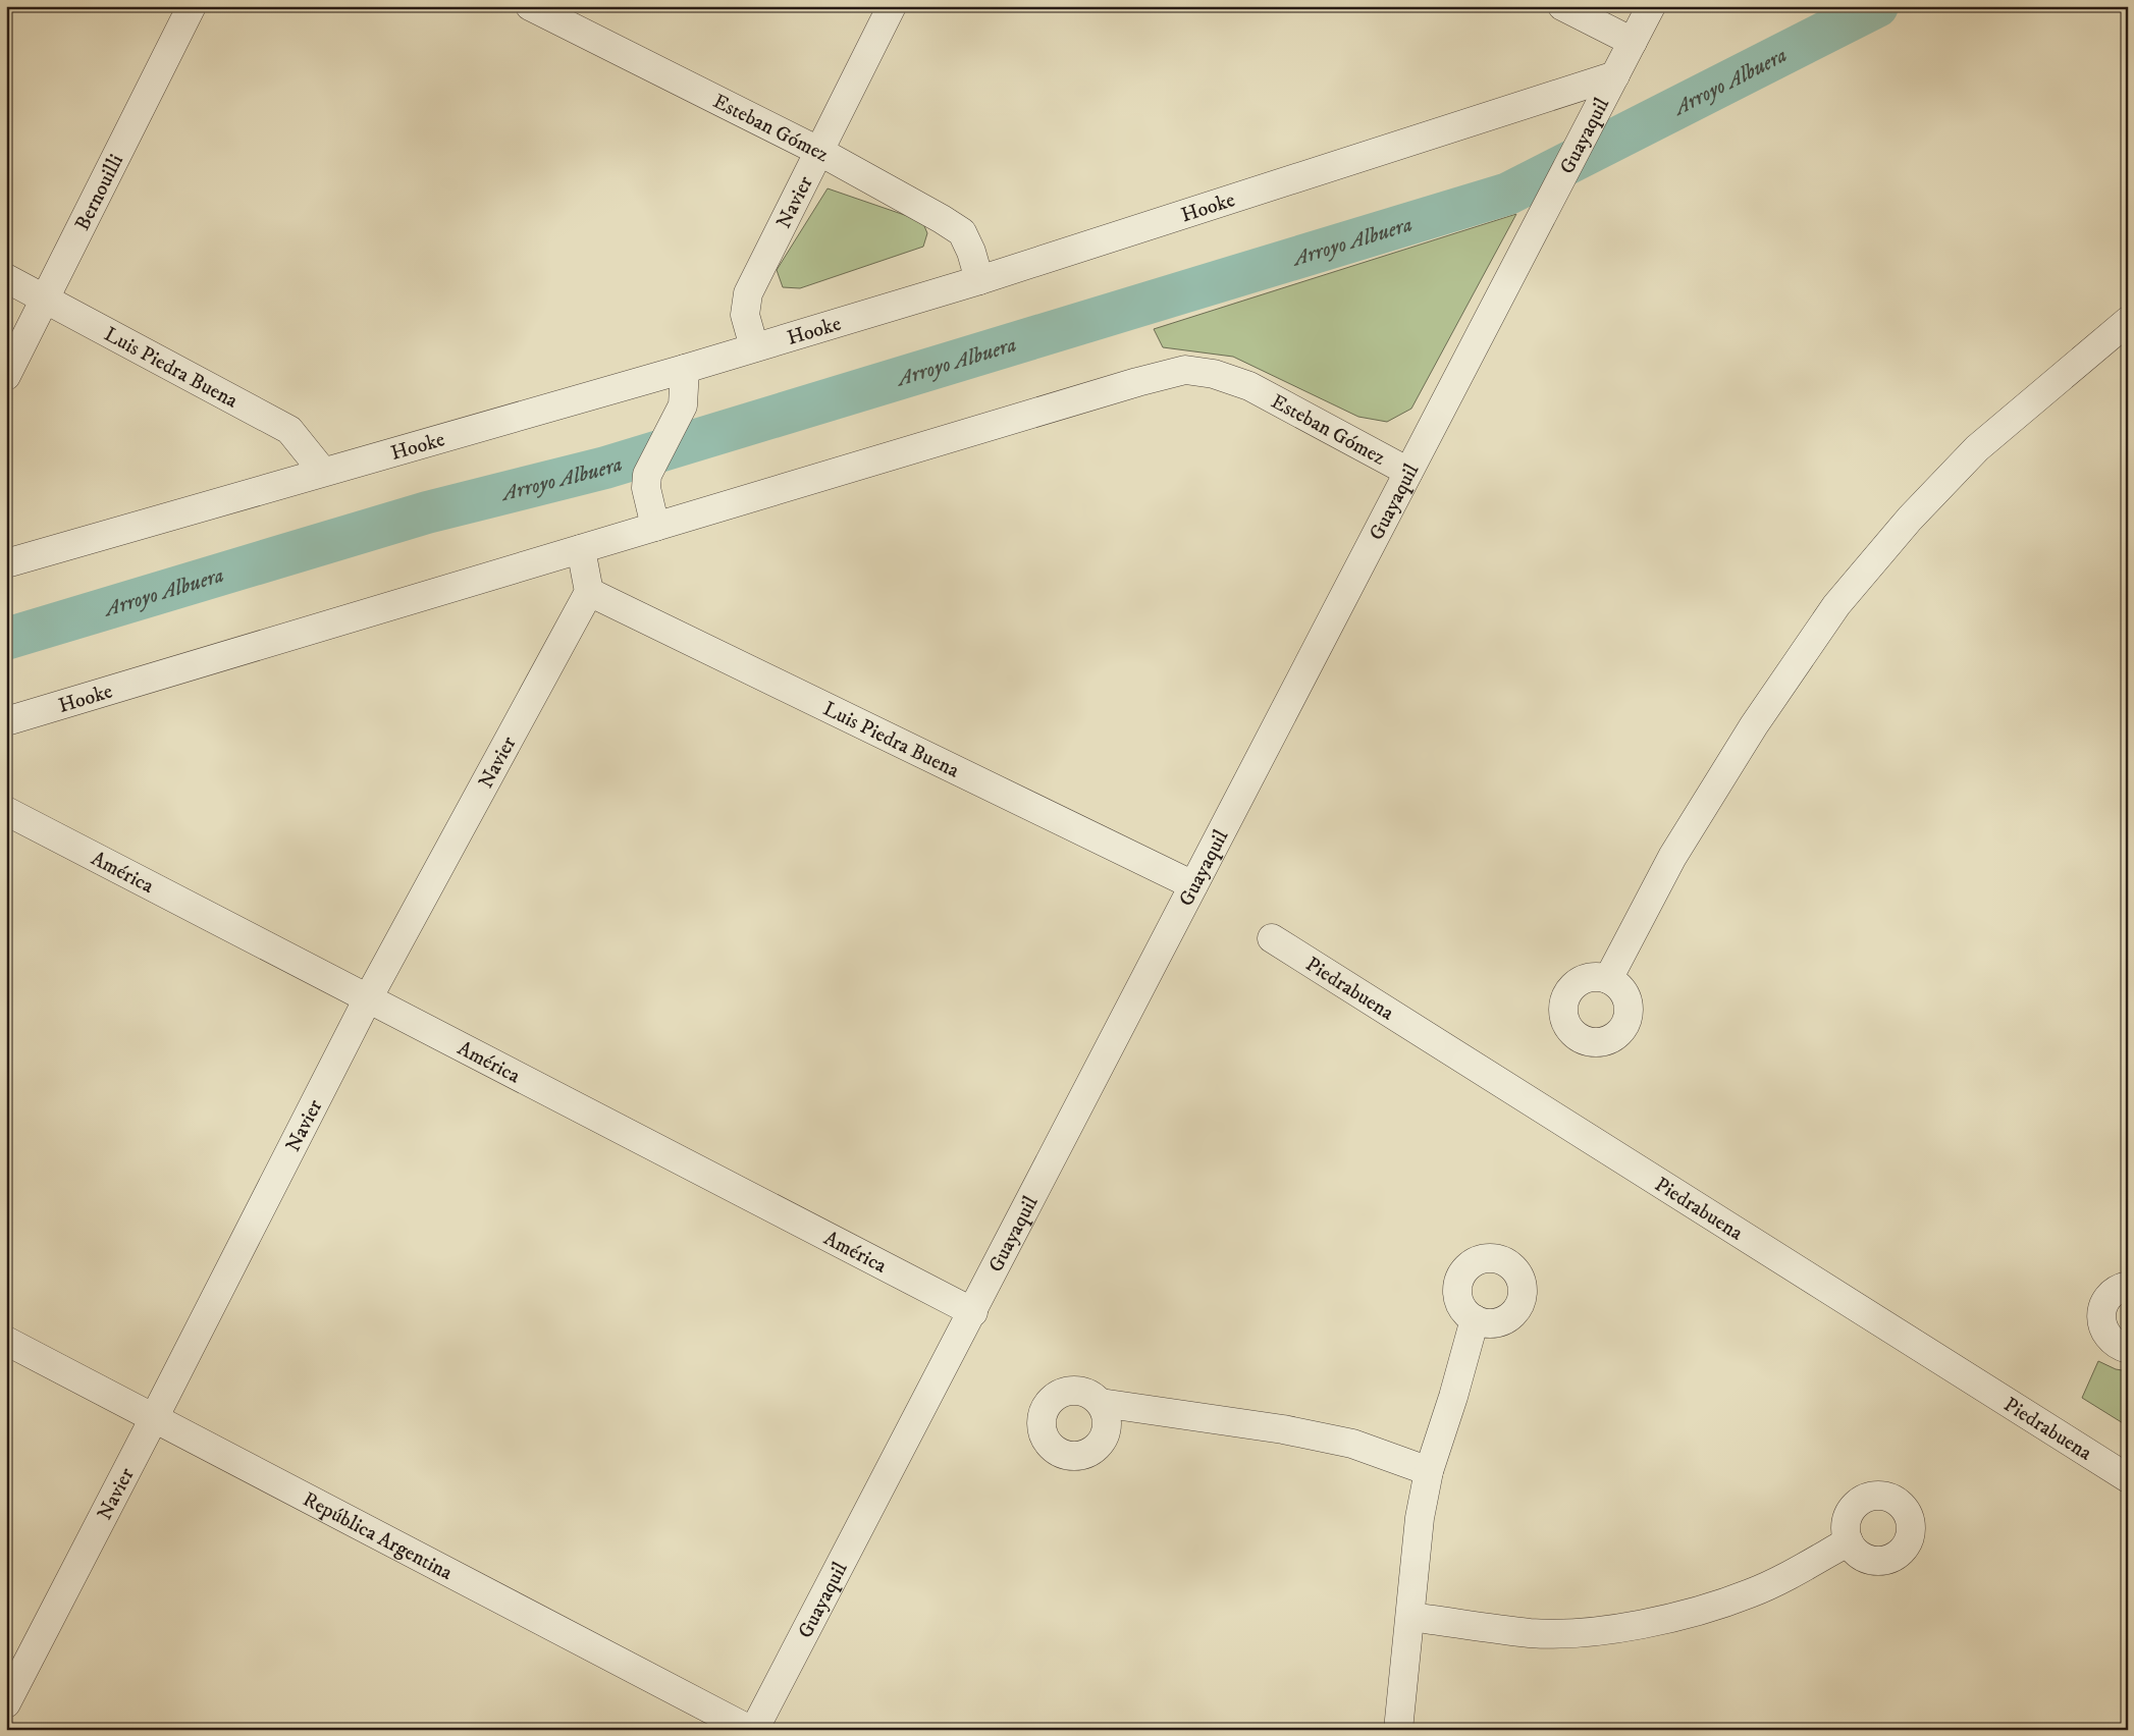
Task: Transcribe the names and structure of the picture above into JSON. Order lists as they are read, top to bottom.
{
  "streets": {
    "street": [
      "Esteban Gómez",
      "Guayaquil",
      "Bernouilli",
      "Navier",
      "Hooke",
      "Luis Piedra Buena",
      "América",
      "Piedrabuena",
      "República Argentina"
    ]
  },
  "crossings": [
    ["Esteban Gómez", "Guayaquil"],
    ["Esteban Gómez", "Navier"],
    ["Esteban Gómez", "Hooke"],
    ["Guayaquil", "Hooke"],
    ["Guayaquil", "Luis Piedra Buena"],
    ["Guayaquil", "América"],
    ["Bernouilli", "Luis Piedra Buena"],
    ["Navier", "Hooke"],
    ["Navier", "Luis Piedra Buena"],
    ["Navier", "América"],
    ["Navier", "República Argentina"],
    ["Hooke", "Luis Piedra Buena"]
  ],
  "water": ["Arroyo Albuera"]
}
